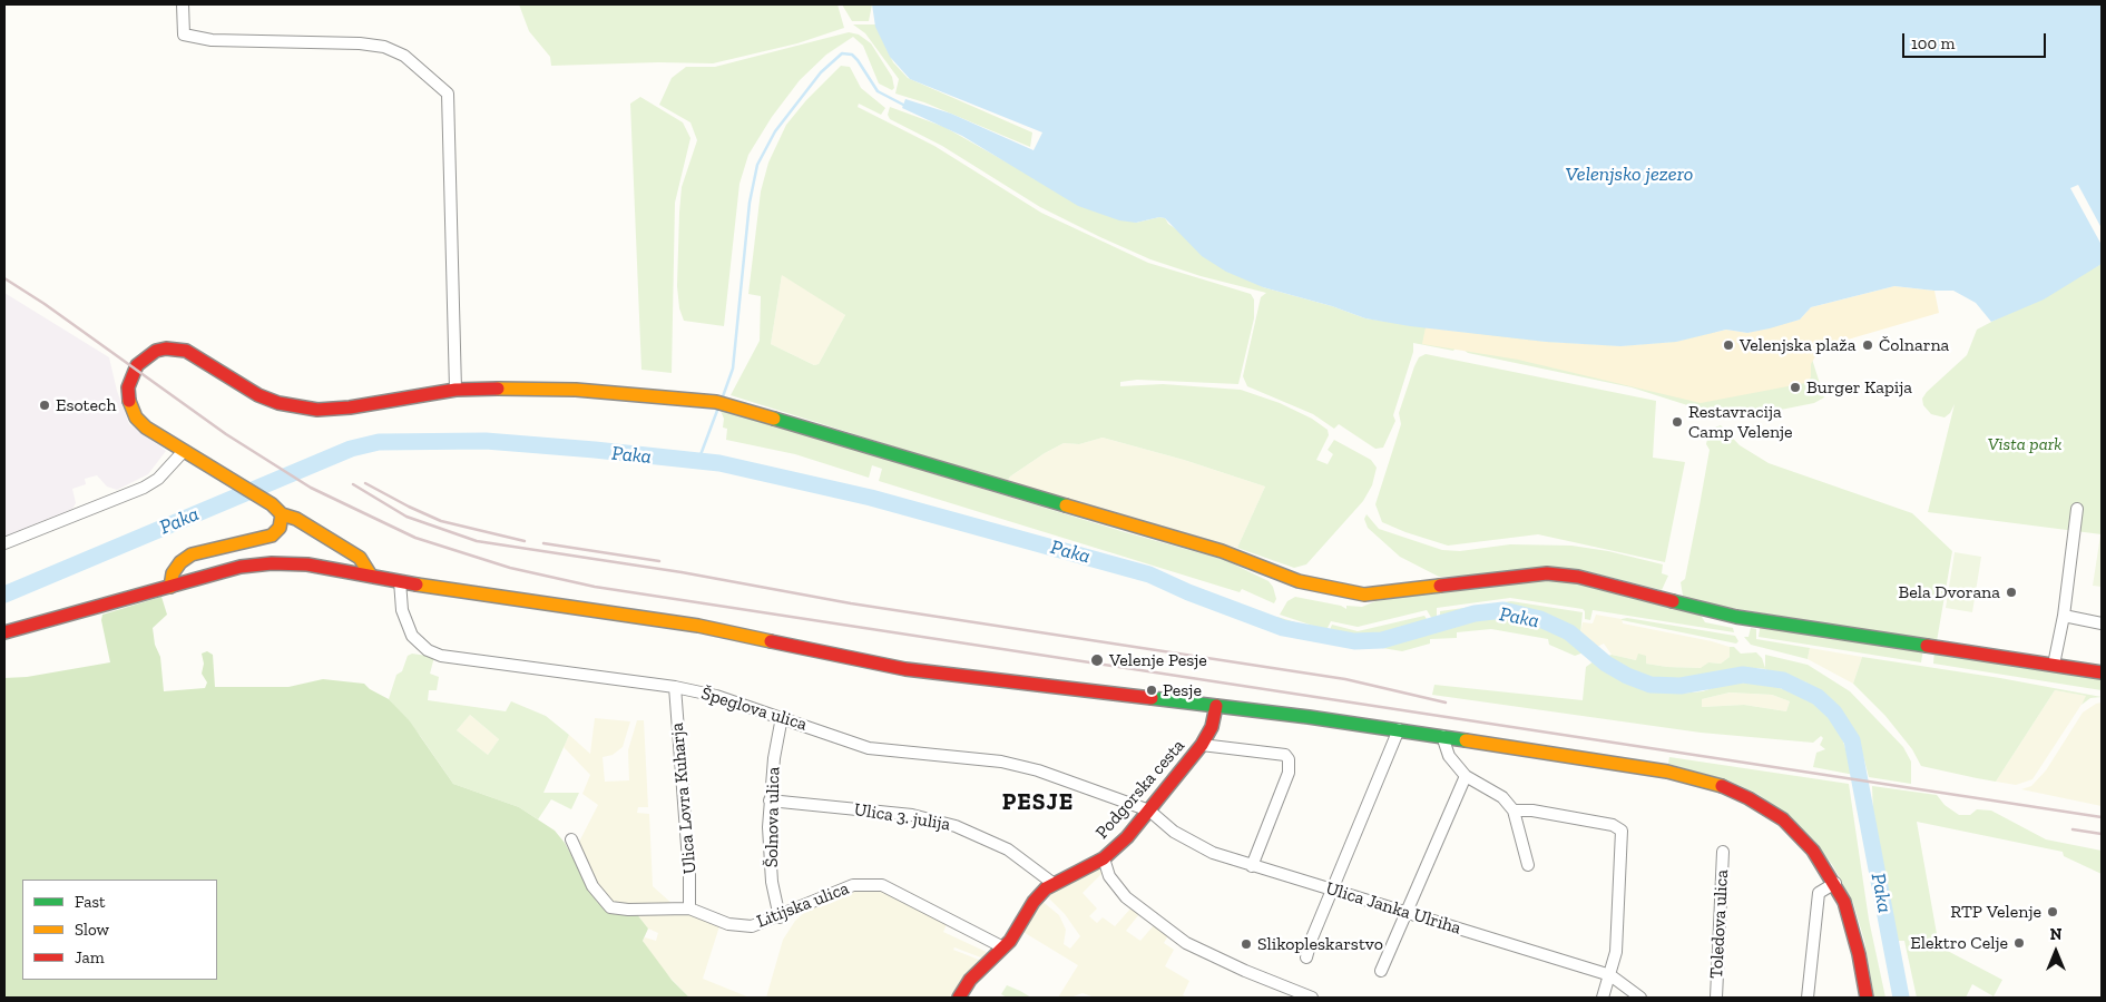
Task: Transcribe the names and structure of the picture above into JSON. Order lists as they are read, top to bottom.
{
  "streets": {
    "street": [
      "Špeglova ulica",
      "Podgorska cesta",
      "Ulica Lovra Kuharja",
      "Šolnova ulica",
      "Ulica 3. julija",
      "Litijska ulica",
      "Ulica Janka Ulriha",
      "Toledova ulica"
    ]
  },
  "crossings": [
    ["Špeglova ulica", "Podgorska cesta"],
    ["Špeglova ulica", "Ulica Lovra Kuharja"],
    ["Špeglova ulica", "Šolnova ulica"],
    ["Špeglova ulica", "Ulica Janka Ulriha"],
    ["Podgorska cesta", "Ulica 3. julija"],
    ["Podgorska cesta", "Litijska ulica"],
    ["Podgorska cesta", "Ulica Janka Ulriha"],
    ["Ulica Lovra Kuharja", "Litijska ulica"],
    ["Šolnova ulica", "Ulica 3. julija"],
    ["Šolnova ulica", "Litijska ulica"]
  ],
  "districts": ["PESJE"],
  "water": ["Velenjsko jezero", "Paka"],
  "parks": ["Vista park"],
  "places": [
    "Velenjska plaža",
    "Čolnarna",
    "Burger Kapija",
    "Esotech",
    "Restavracija Camp Velenje",
    "Bela Dvorana",
    "Velenje Pesje",
    "Pesje",
    "RTP Velenje",
    "Elektro Celje",
    "Slikopleskarstvo"
  ],
  "legend": ["Fast", "Slow", "Jam"],
  "scale_bar": "100 m",
  "north": "top"
}
